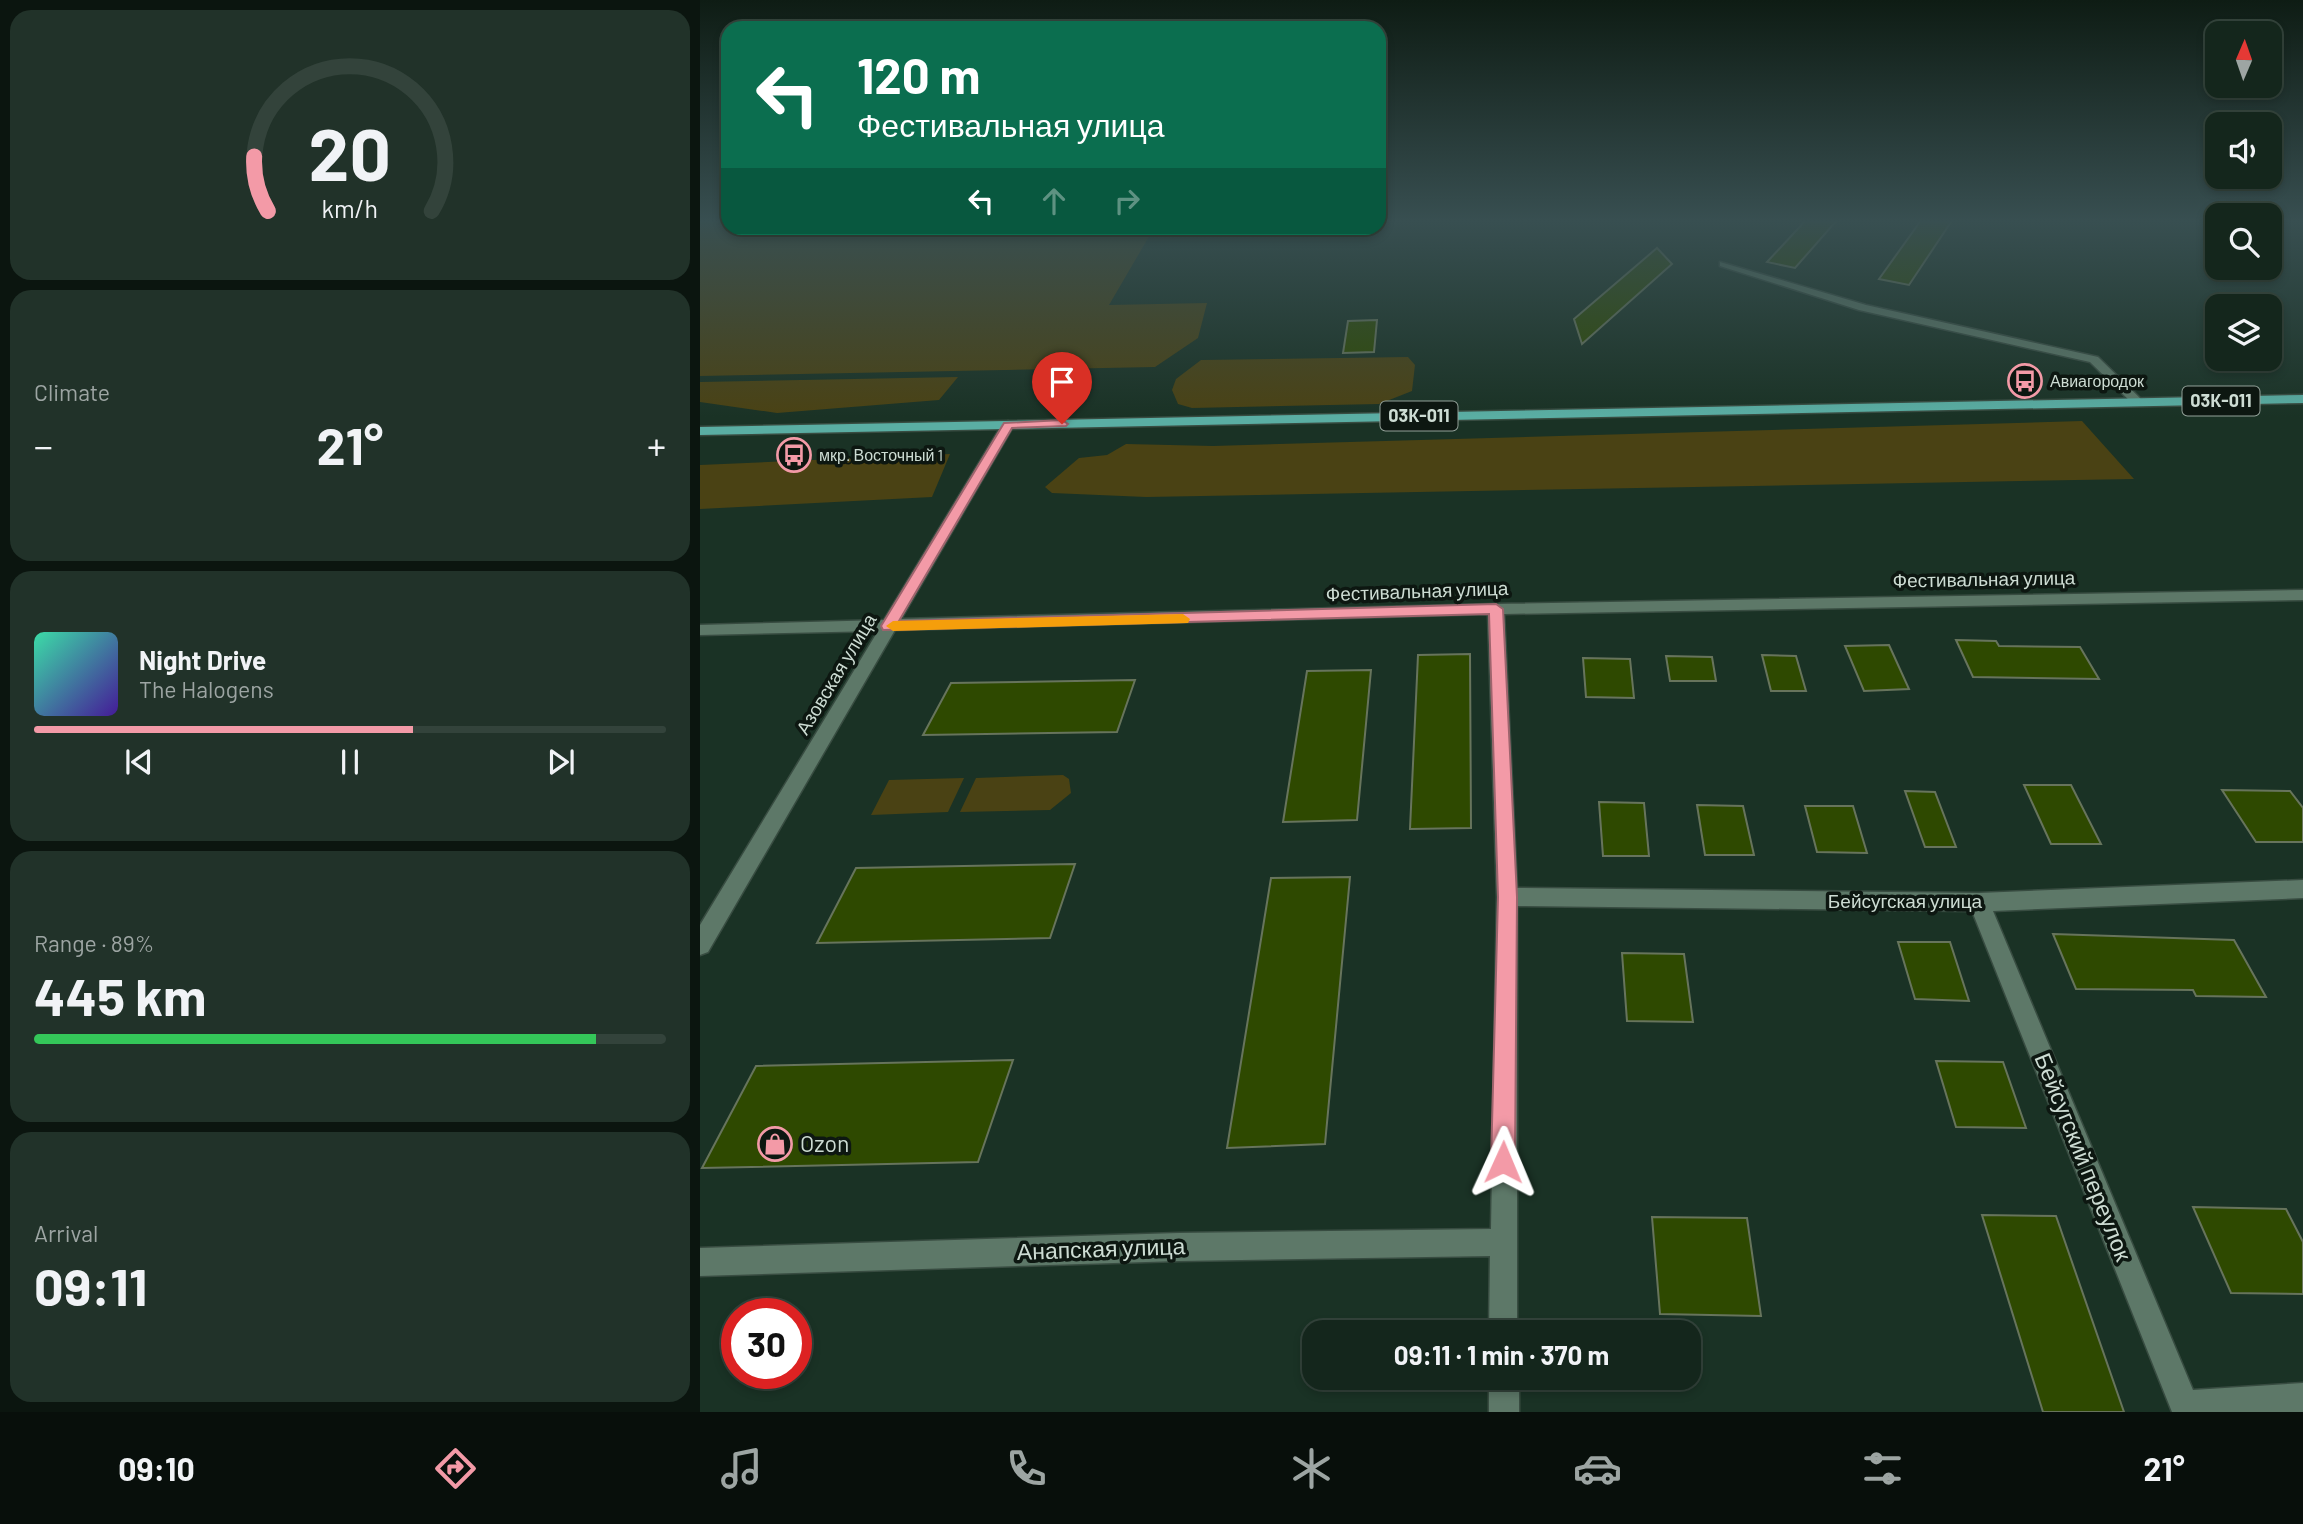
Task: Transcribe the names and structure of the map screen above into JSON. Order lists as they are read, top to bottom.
{
  "streets": {
    "main road": ["03К-011"],
    "street": [
      "Фестивальная улица",
      "Азовская улица",
      "Бейсугская улица",
      "Бейсугский переулок",
      "Анапская улица"
    ]
  },
  "crossings": [
    ["03К-011", "Азовская улица"],
    ["Фестивальная улица", "Азовская улица"],
    ["Бейсугская улица", "Бейсугский переулок"]
  ],
  "places": {
    "bus stop": ["Авиагородок", "мкр. Восточный 1"],
    "shop": ["Ozon"]
  },
  "north": "top",
  "page": {
    "turn": ["120 m", "Фестивальная улица"],
    "tile": [
      "Climate",
      ["Range · 89%", "445 km"],
      ["Arrival", "09:11"]
    ],
    "heat": ["−", "21°", "+"],
    "song": ["Night Drive", "The Halogens"],
    "limit": "30",
    "trip": "09:11 · 1 min · 370 m",
    "tabs": ["09:10", "21°"],
    "gauge": ["20", "km/h"]
  }
}
